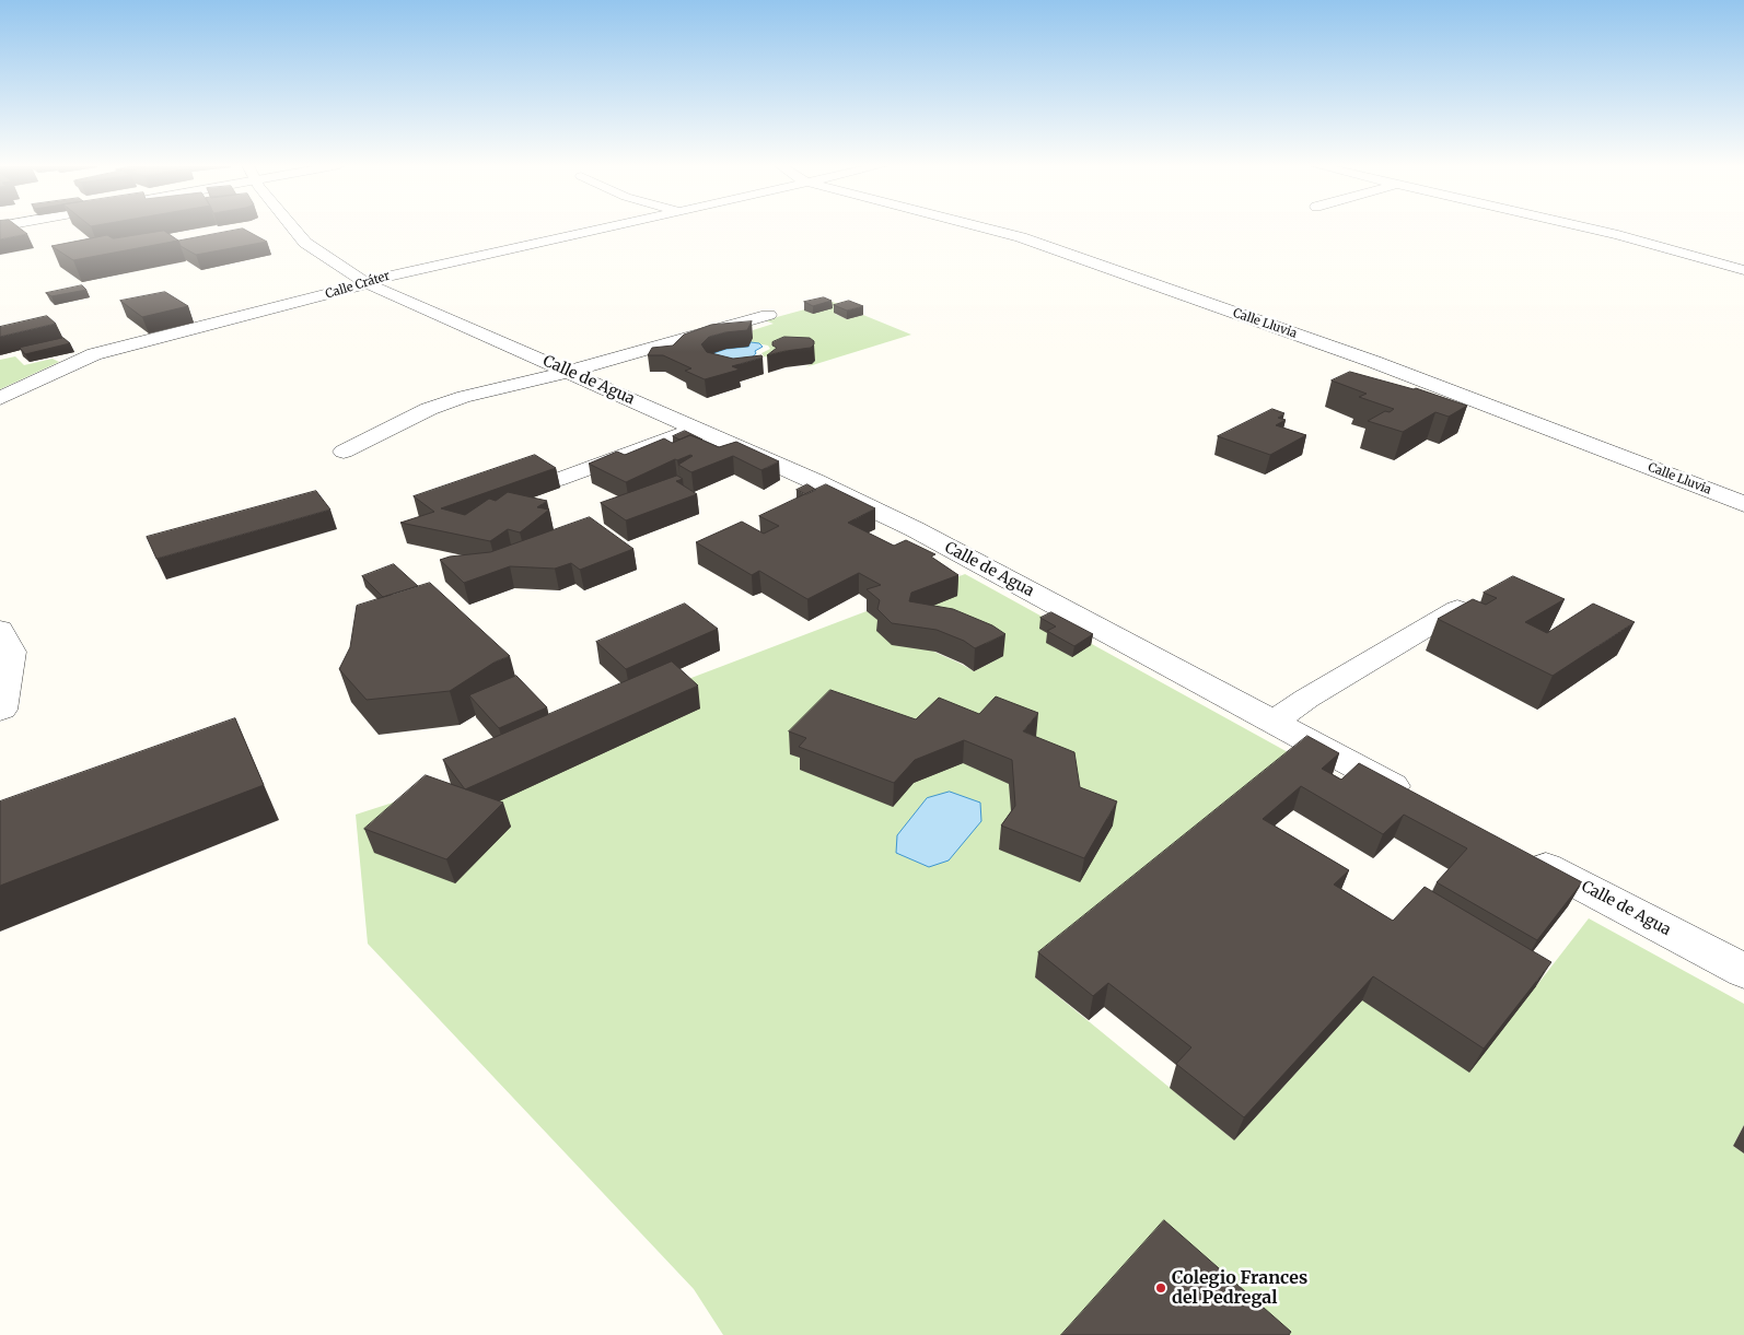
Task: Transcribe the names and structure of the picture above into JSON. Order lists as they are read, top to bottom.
{
  "streets": {
    "street": ["Calle Cráter", "Calle Lluvia", "Calle de Agua"]
  },
  "crossings": [
    ["Calle Cráter", "Calle de Agua"]
  ],
  "places": ["Colegio Frances del Pedregal"]
}
